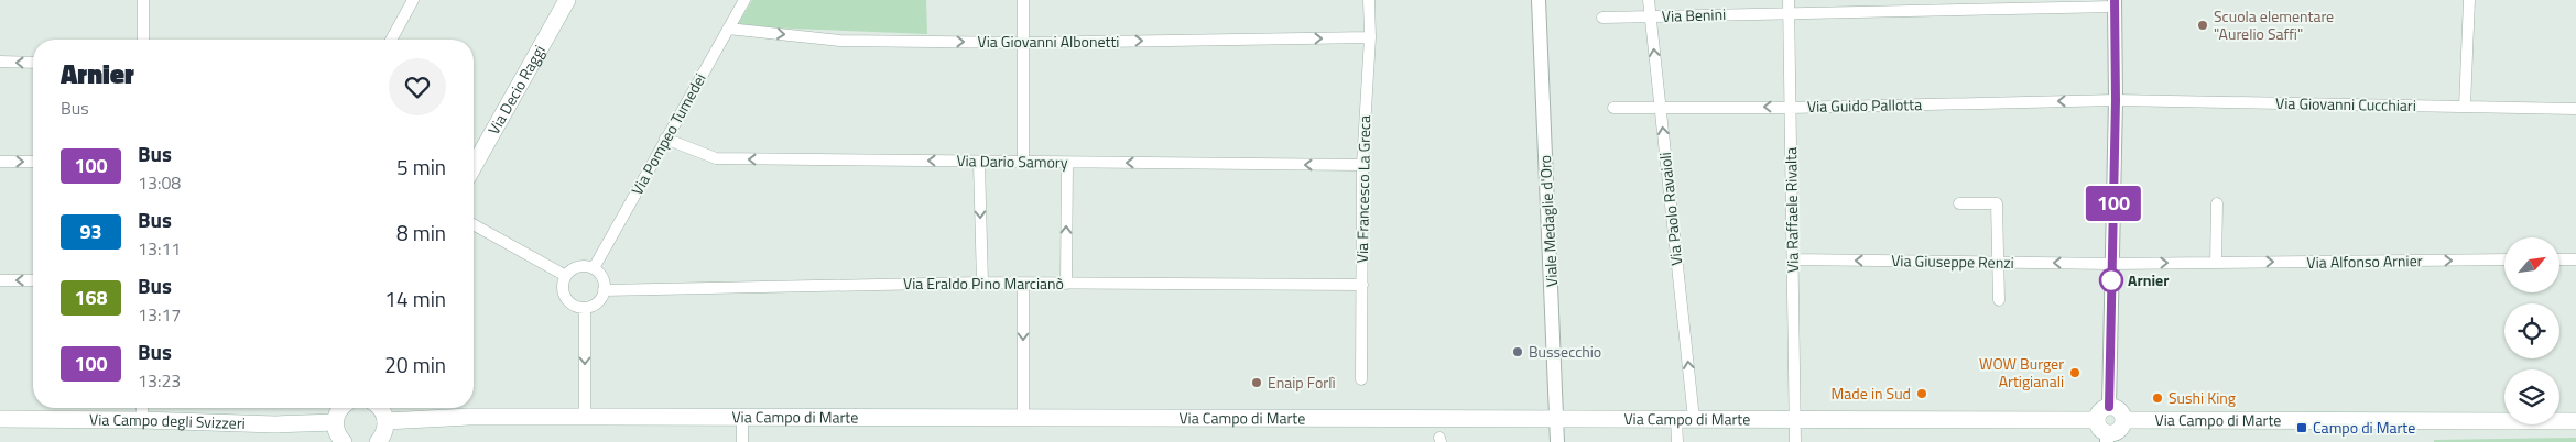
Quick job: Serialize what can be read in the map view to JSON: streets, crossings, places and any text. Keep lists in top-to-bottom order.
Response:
{
  "streets": {
    "main road": ["Via Decio Raggi", "Via Campo di Marte", "Via Campo degli Svizzeri"],
    "street": [
      "Via Benini",
      "Via Giovanni Albonetti",
      "Via Giovanni Cucchiari",
      "Via Guido Pallotta",
      "Via Pompeo Tumedei",
      "Via Dario Samory",
      "Via Francesco La Greca",
      "Via Paolo Ravaioli",
      "Via Raffaele Rivalta",
      "Viale Medaglie d'Oro",
      "Via Giuseppe Renzi",
      "Via Alfonso Arnier",
      "Via Eraldo Pino Marcianò"
    ]
  },
  "crossings": [
    ["Via Benini", "Via Paolo Ravaioli"],
    ["Via Benini", "Via Raffaele Rivalta"],
    ["Via Giovanni Albonetti", "Via Pompeo Tumedei"],
    ["Via Giovanni Albonetti", "Via Francesco La Greca"],
    ["Via Giovanni Cucchiari", "Via Guido Pallotta"],
    ["Via Guido Pallotta", "Via Paolo Ravaioli"],
    ["Via Guido Pallotta", "Via Raffaele Rivalta"],
    ["Via Pompeo Tumedei", "Via Dario Samory"],
    ["Via Pompeo Tumedei", "Via Eraldo Pino Marcianò"],
    ["Via Dario Samory", "Via Francesco La Greca"],
    ["Via Francesco La Greca", "Via Eraldo Pino Marcianò"],
    ["Via Paolo Ravaioli", "Via Campo di Marte"],
    ["Via Raffaele Rivalta", "Via Giuseppe Renzi"],
    ["Via Raffaele Rivalta", "Via Campo di Marte"],
    ["Viale Medaglie d'Oro", "Via Campo di Marte"],
    ["Via Giuseppe Renzi", "Via Alfonso Arnier"]
  ],
  "one_way": [
    "Via Giovanni Albonetti",
    "Via Guido Pallotta",
    "Via Dario Samory",
    "Via Paolo Ravaioli",
    "Via Giuseppe Renzi",
    "Via Alfonso Arnier"
  ],
  "places": {
    "other": [
      "Scuola elementare \"Aurelio Saffi\"",
      "Arnier",
      "Bussecchio",
      "WOW Burger Artigianali",
      "Enaip Forlì",
      "Made in Sud",
      "Sushi King"
    ],
    "transit": ["Campo di Marte"]
  },
  "lines": ["bus line 100"],
  "north": "top right",
  "page": {
    "on_map": "100",
    "heading": ["Arnier", "Bus"],
    "list": [
      {
        "mark": "100",
        "name": "Bus",
        "note": "13:08",
        "value": "5 min"
      },
      {
        "mark": "93",
        "name": "Bus",
        "note": "13:11",
        "value": "8 min"
      },
      {
        "mark": "168",
        "name": "Bus",
        "note": "13:17",
        "value": "14 min"
      },
      {
        "mark": "100",
        "name": "Bus",
        "note": "13:23",
        "value": "20 min"
      }
    ]
  }
}
